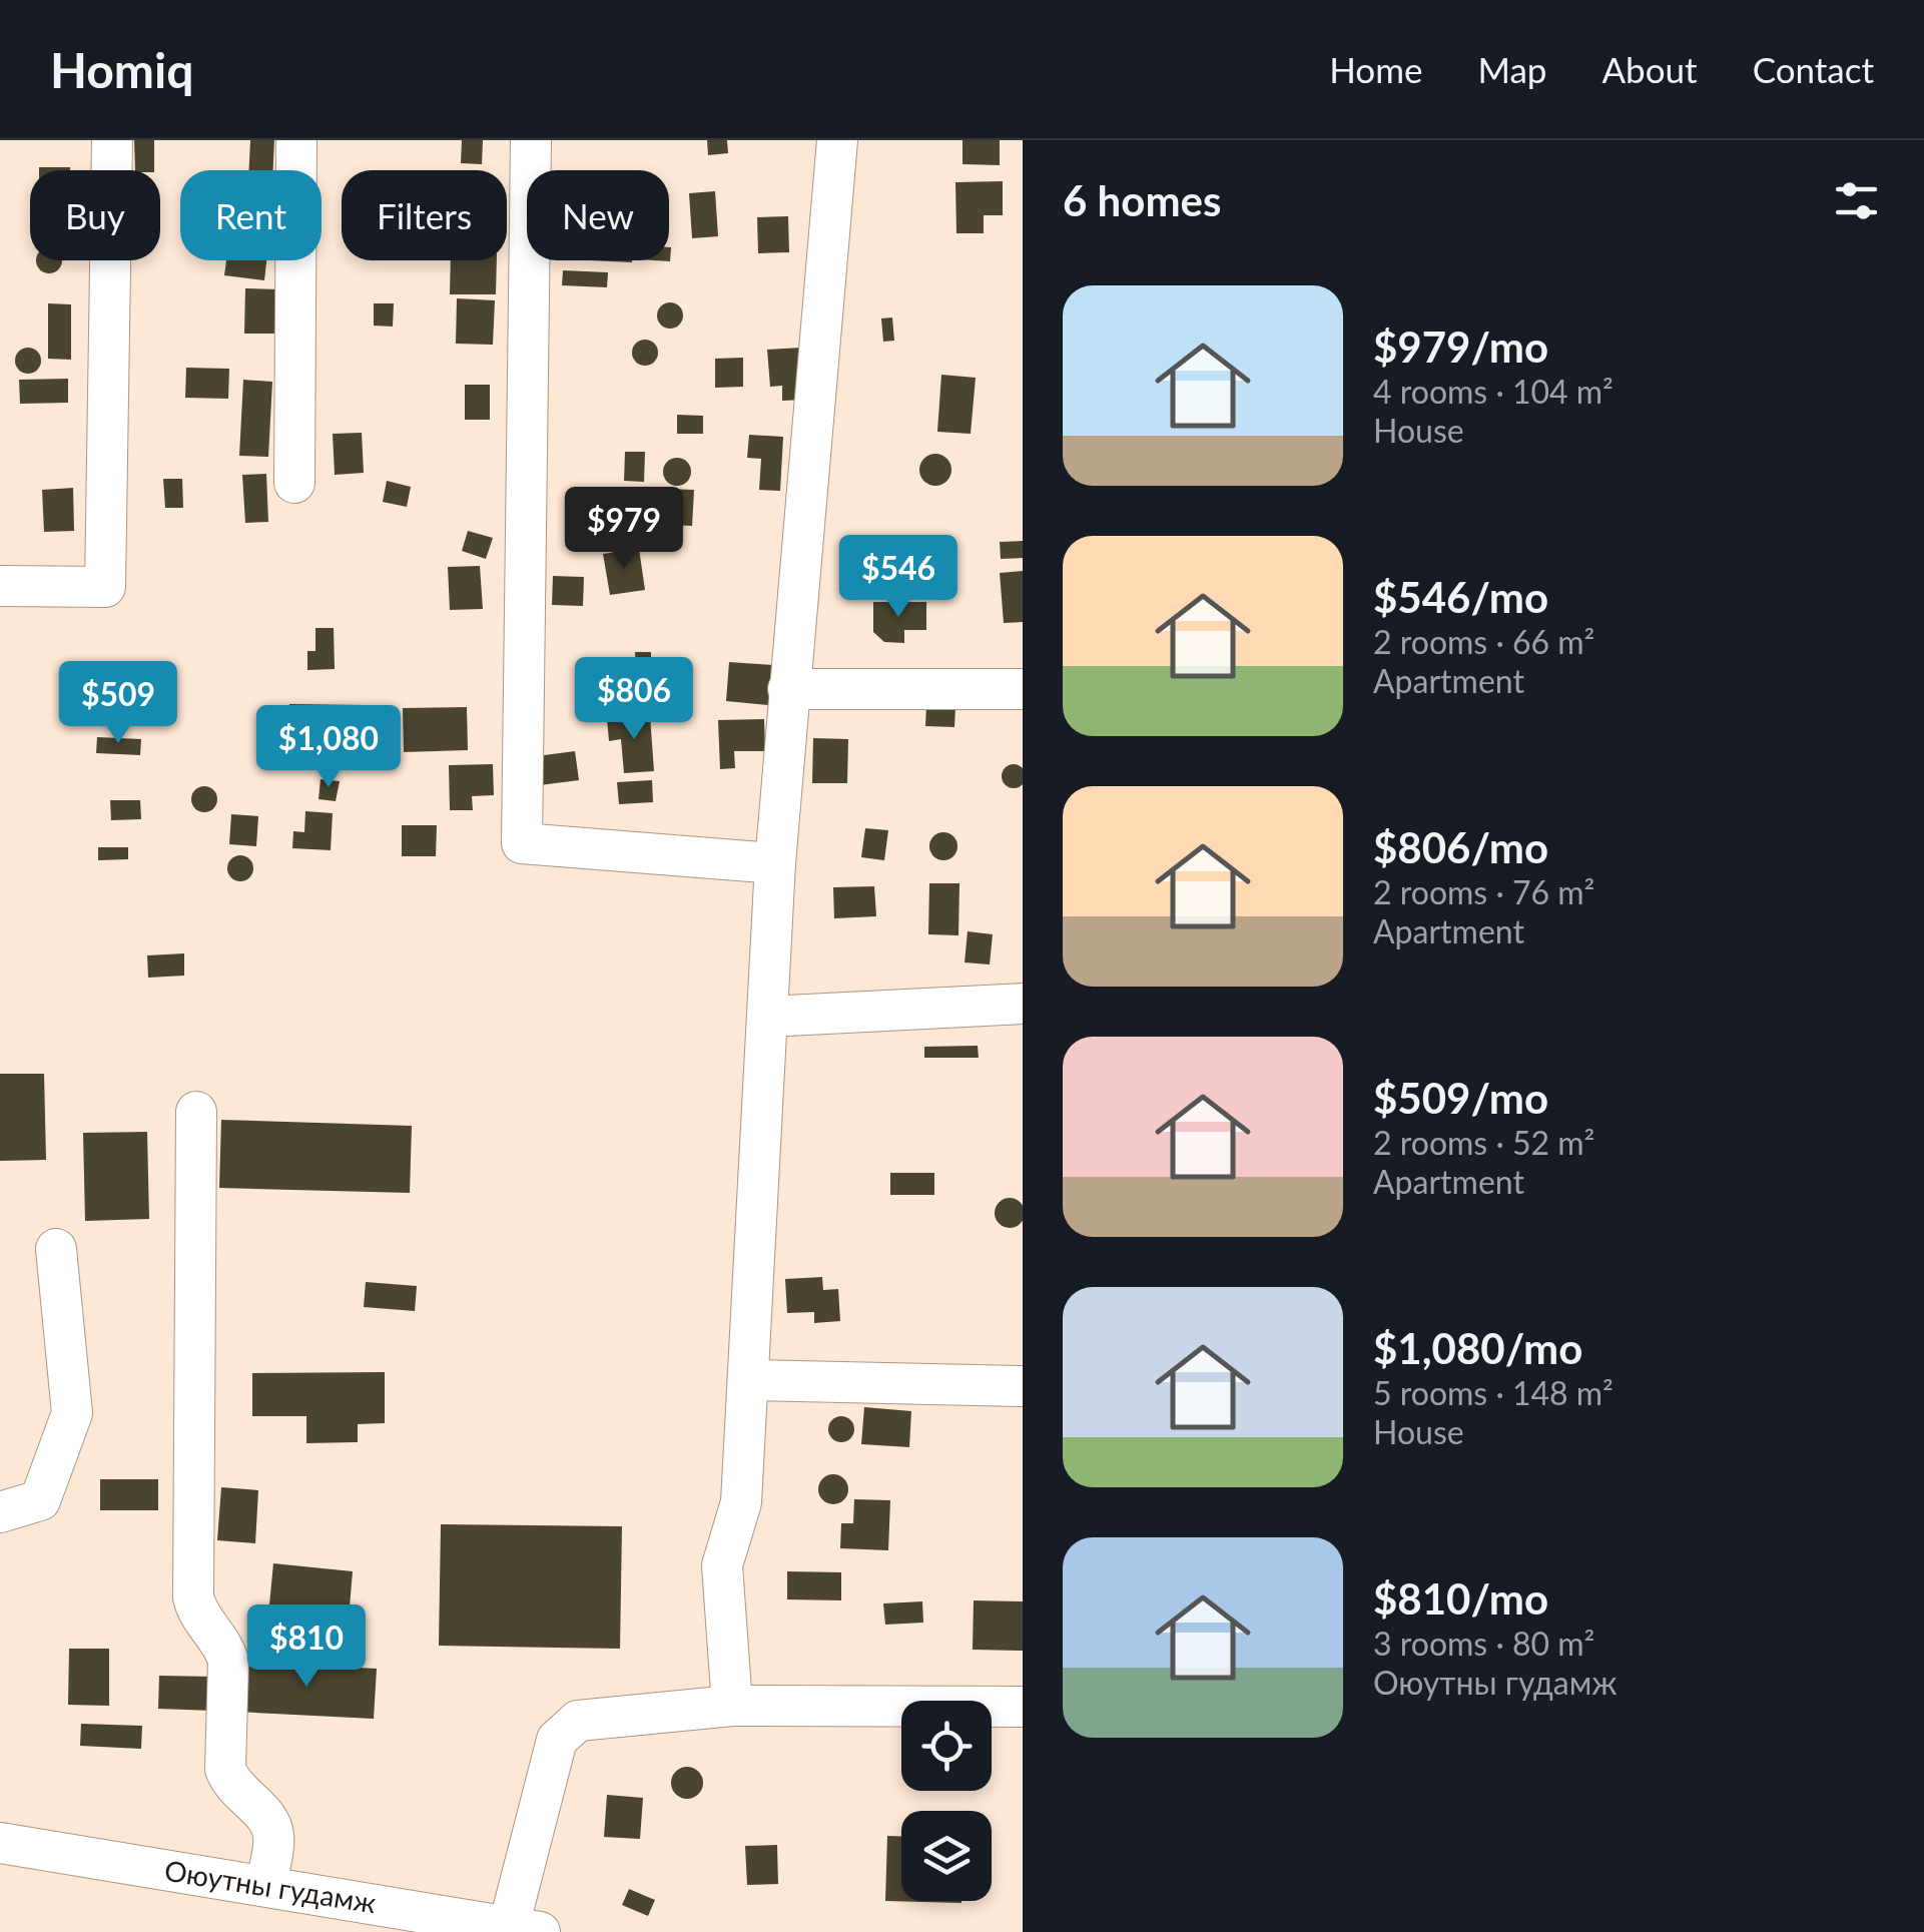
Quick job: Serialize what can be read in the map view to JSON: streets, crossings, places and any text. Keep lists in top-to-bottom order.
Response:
{
  "streets": {
    "street": ["Оюутны гудамж"]
  },
  "page": {
    "header": "Homiq",
    "nav": [
      "Home",
      "Map",
      "About",
      "Contact"
    ],
    "heading": "6 homes",
    "chip": [
      "Buy",
      "Rent",
      "Filters",
      "New"
    ],
    "list": [
      {
        "name": "$979/mo",
        "note": "4 rooms · 104 m² · House"
      },
      {
        "name": "$546/mo",
        "note": "2 rooms · 66 m² · Apartment"
      },
      {
        "name": "$806/mo",
        "note": "2 rooms · 76 m² · Apartment"
      },
      {
        "name": "$509/mo",
        "note": "2 rooms · 52 m² · Apartment"
      },
      {
        "name": "$1,080/mo",
        "note": "5 rooms · 148 m² · House"
      },
      {
        "name": "$810/mo",
        "note": "3 rooms · 80 m² · Оюутны гудамж"
      }
    ],
    "price": [
      "$979",
      "$546",
      "$806",
      "$509",
      "$1,080",
      "$810"
    ]
  }
}
